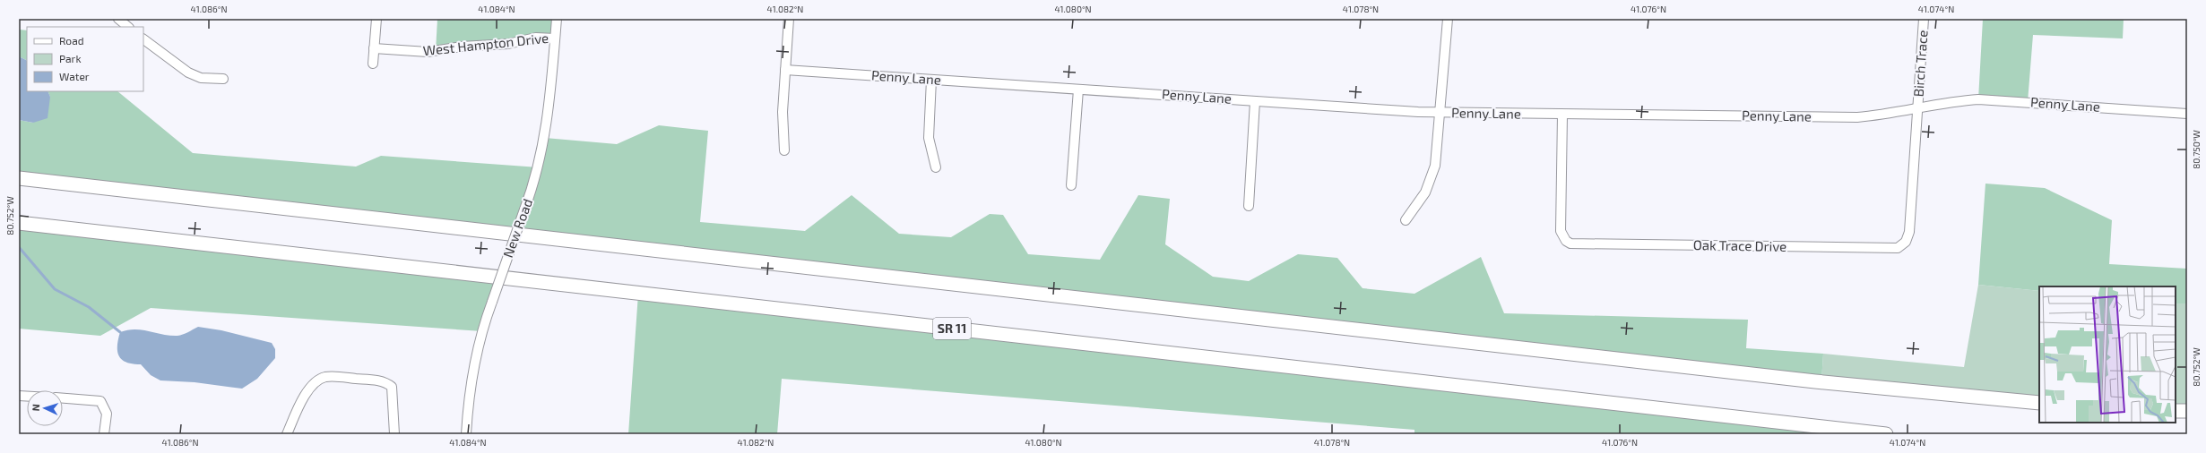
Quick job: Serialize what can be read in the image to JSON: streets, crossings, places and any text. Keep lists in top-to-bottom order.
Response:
{
  "streets": {
    "highway": ["SR 11"],
    "street": [
      "West Hampton Drive",
      "Birch Trace",
      "Penny Lane",
      "New Road",
      "Oak Trace Drive"
    ]
  },
  "crossings": [
    ["West Hampton Drive", "New Road"],
    ["Birch Trace", "Penny Lane"],
    ["Birch Trace", "Oak Trace Drive"],
    ["Penny Lane", "Oak Trace Drive"]
  ],
  "legend": ["Road", "Park", "Water"],
  "north": "left",
  "coordinates": [
    "41.086°N",
    "41.084°N",
    "41.082°N",
    "41.080°N",
    "41.078°N",
    "41.076°N",
    "41.074°N",
    "80.750°W",
    "80.752°W"
  ]
}
